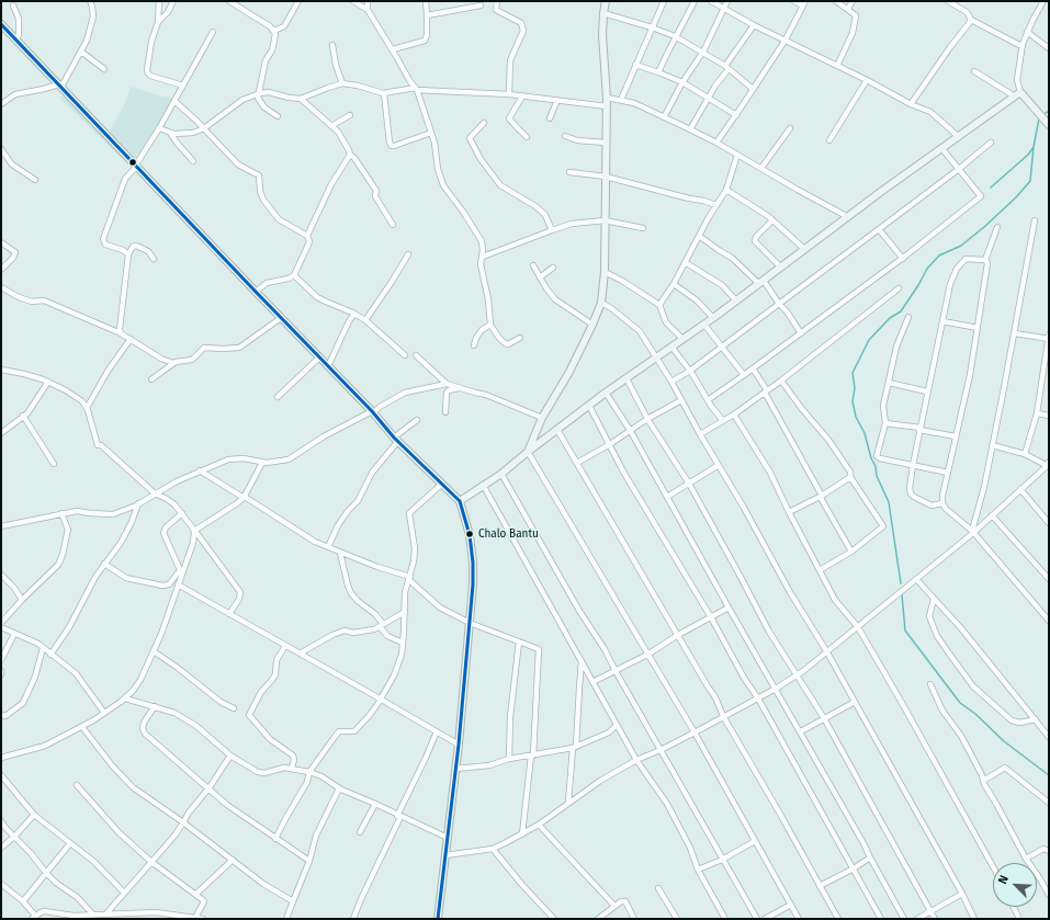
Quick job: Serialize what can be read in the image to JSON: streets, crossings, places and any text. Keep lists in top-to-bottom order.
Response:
{
  "places": ["Chalo Bantu"],
  "north": "top left"
}
